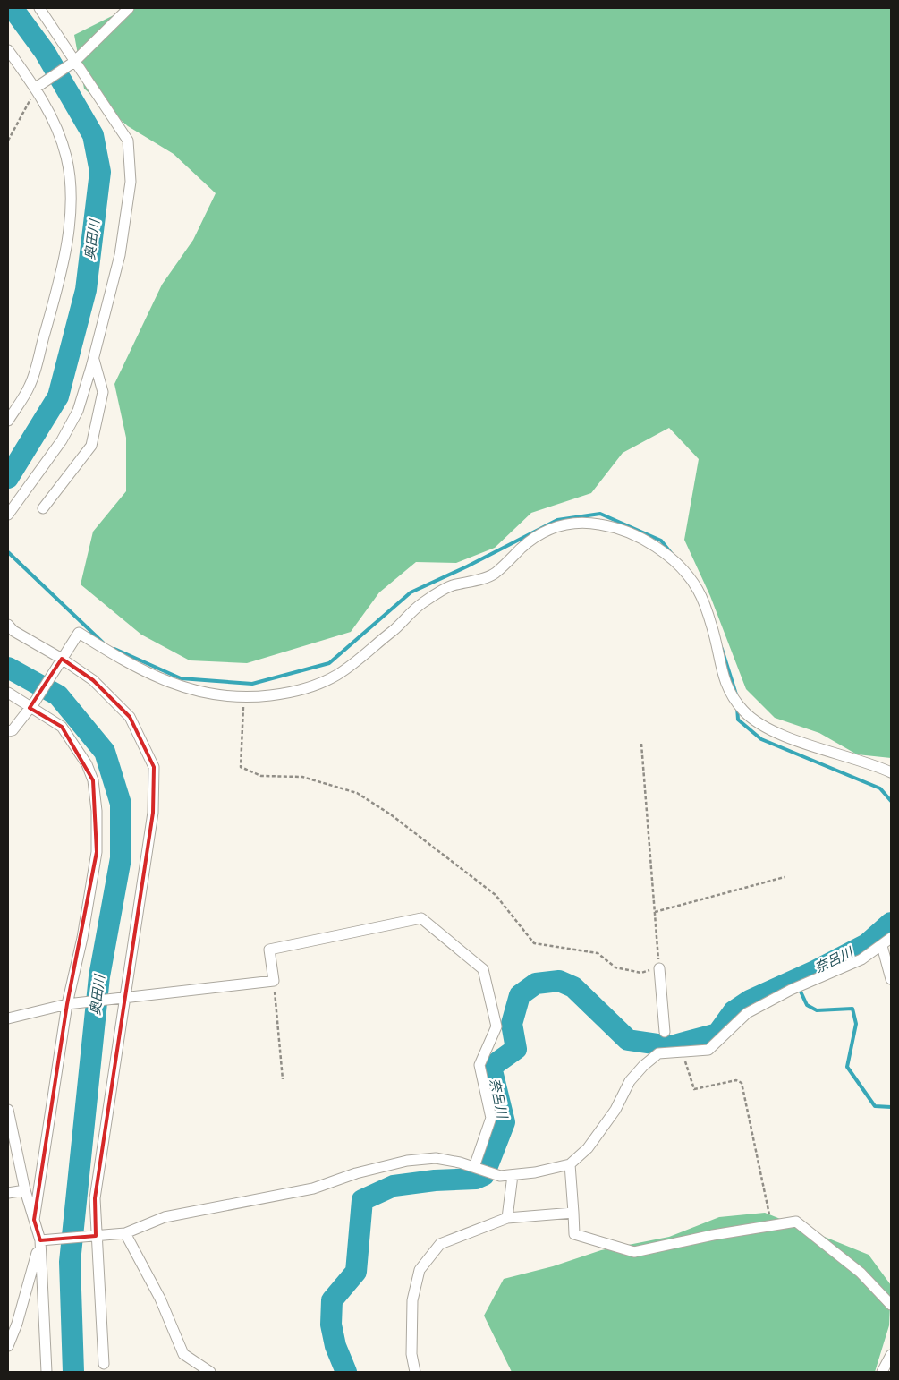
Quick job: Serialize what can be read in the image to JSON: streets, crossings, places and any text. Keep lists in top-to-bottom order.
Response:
{
  "water": ["奥田川", "奈呂川"]
}
